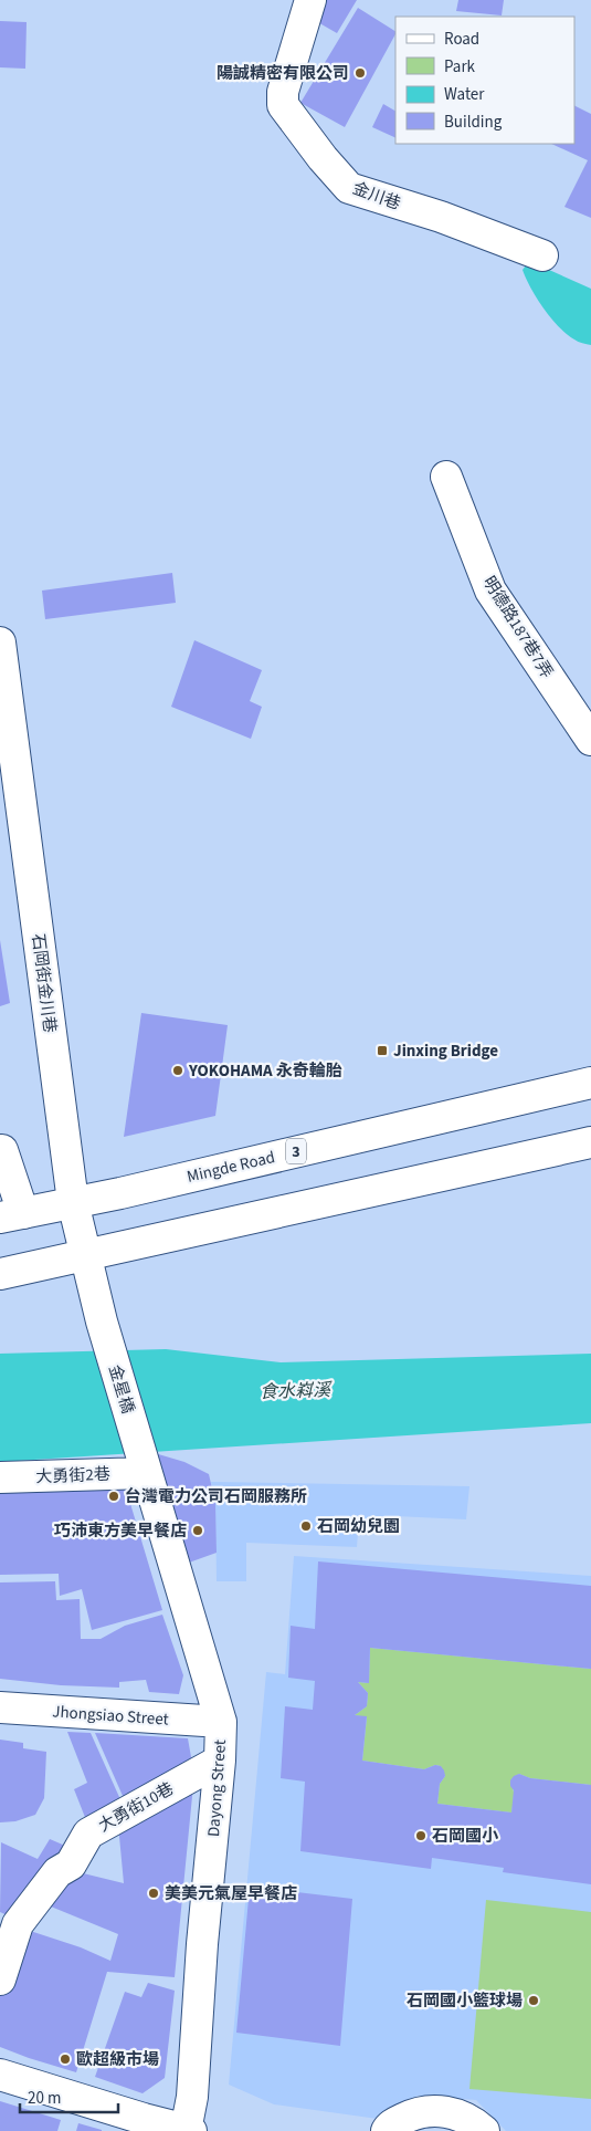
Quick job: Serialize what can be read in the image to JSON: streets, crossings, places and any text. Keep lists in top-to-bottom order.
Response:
{
  "streets": {
    "street": [
      "金川巷",
      "明德路187巷7弄",
      "石岡街金川巷",
      "3",
      "Mingde Road",
      "金星橋",
      "大勇街2巷",
      "Jhongsiao Street",
      "Dayong Street",
      "大勇街10巷"
    ]
  },
  "crossings": [
    ["石岡街金川巷", "Mingde Road"],
    ["石岡街金川巷", "金星橋"],
    ["金星橋", "大勇街2巷"],
    ["金星橋", "Dayong Street"],
    ["大勇街2巷", "Dayong Street"],
    ["Jhongsiao Street", "Dayong Street"],
    ["Dayong Street", "大勇街10巷"]
  ],
  "water": ["食水嵙溪"],
  "places": {
    "other": [
      "陽誠精密有限公司",
      "YOKOHAMA 永奇輪胎",
      "台灣電力公司石岡服務所",
      "石岡幼兒園",
      "巧沛東方美早餐店",
      "石岡國小",
      "美美元氣屋早餐店",
      "石岡國小籃球場",
      "歐超級市場"
    ],
    "transit": ["Jinxing Bridge"]
  },
  "legend": [
    "Road",
    "Park",
    "Water",
    "Building"
  ],
  "scale_bar": "20 m"
}
